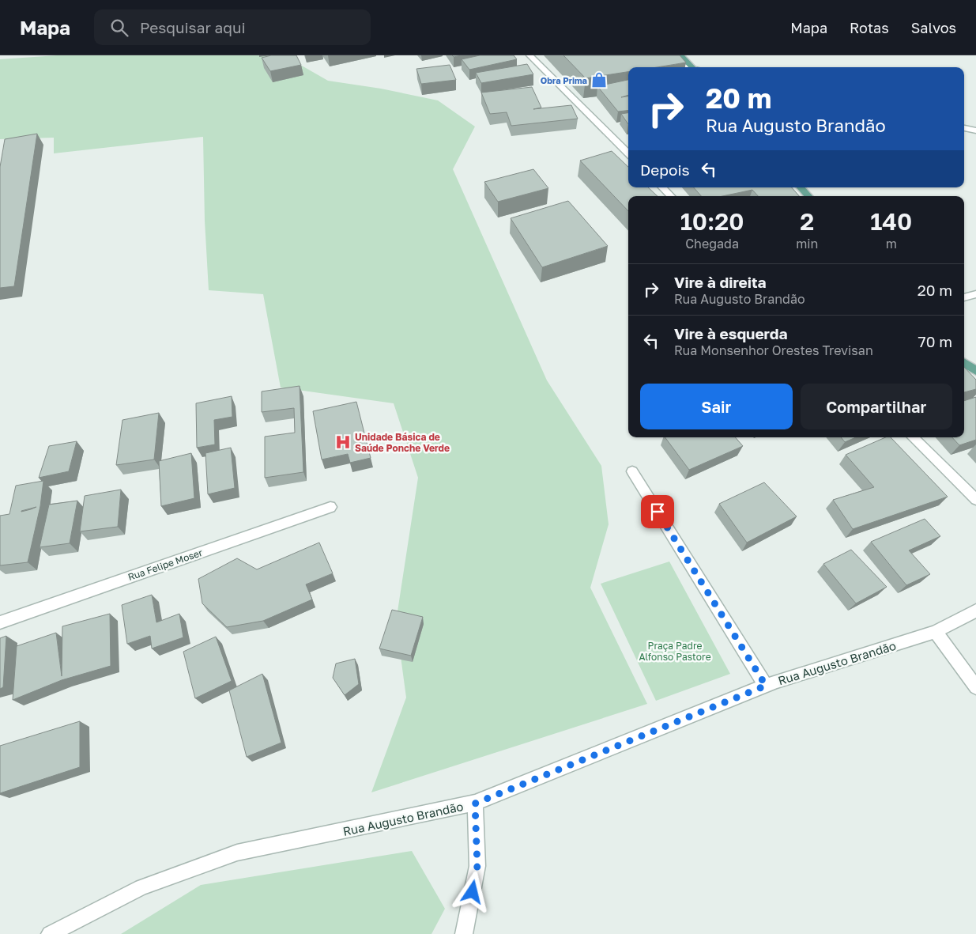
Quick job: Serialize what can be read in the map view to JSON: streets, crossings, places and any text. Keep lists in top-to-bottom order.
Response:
{
  "streets": {
    "street": ["Rua Felipe Moser", "Rua Augusto Brandão"]
  },
  "parks": ["Praça Padre Alfonso Pastore"],
  "places": {
    "shop": ["Obra Prima"],
    "hospital": ["Unidade Básica de Saúde Ponche Verde"]
  },
  "page": {
    "header": "Mapa",
    "search": "Pesquisar aqui",
    "nav": ["Mapa", "Rotas", "Salvos"],
    "turn": ["20 m", "Rua Augusto Brandão"],
    "then": "Depois",
    "eta": [
      "10:20",
      "Chegada",
      "2",
      "min",
      "140",
      "m"
    ],
    "list": [
      {
        "name": "Vire à direita",
        "note": "Rua Augusto Brandão",
        "value": "20 m"
      },
      {
        "name": "Vire à esquerda",
        "note": "Rua Monsenhor Orestes Trevisan",
        "value": "70 m"
      }
    ],
    "buttons": ["Sair", "Compartilhar"]
  }
}
